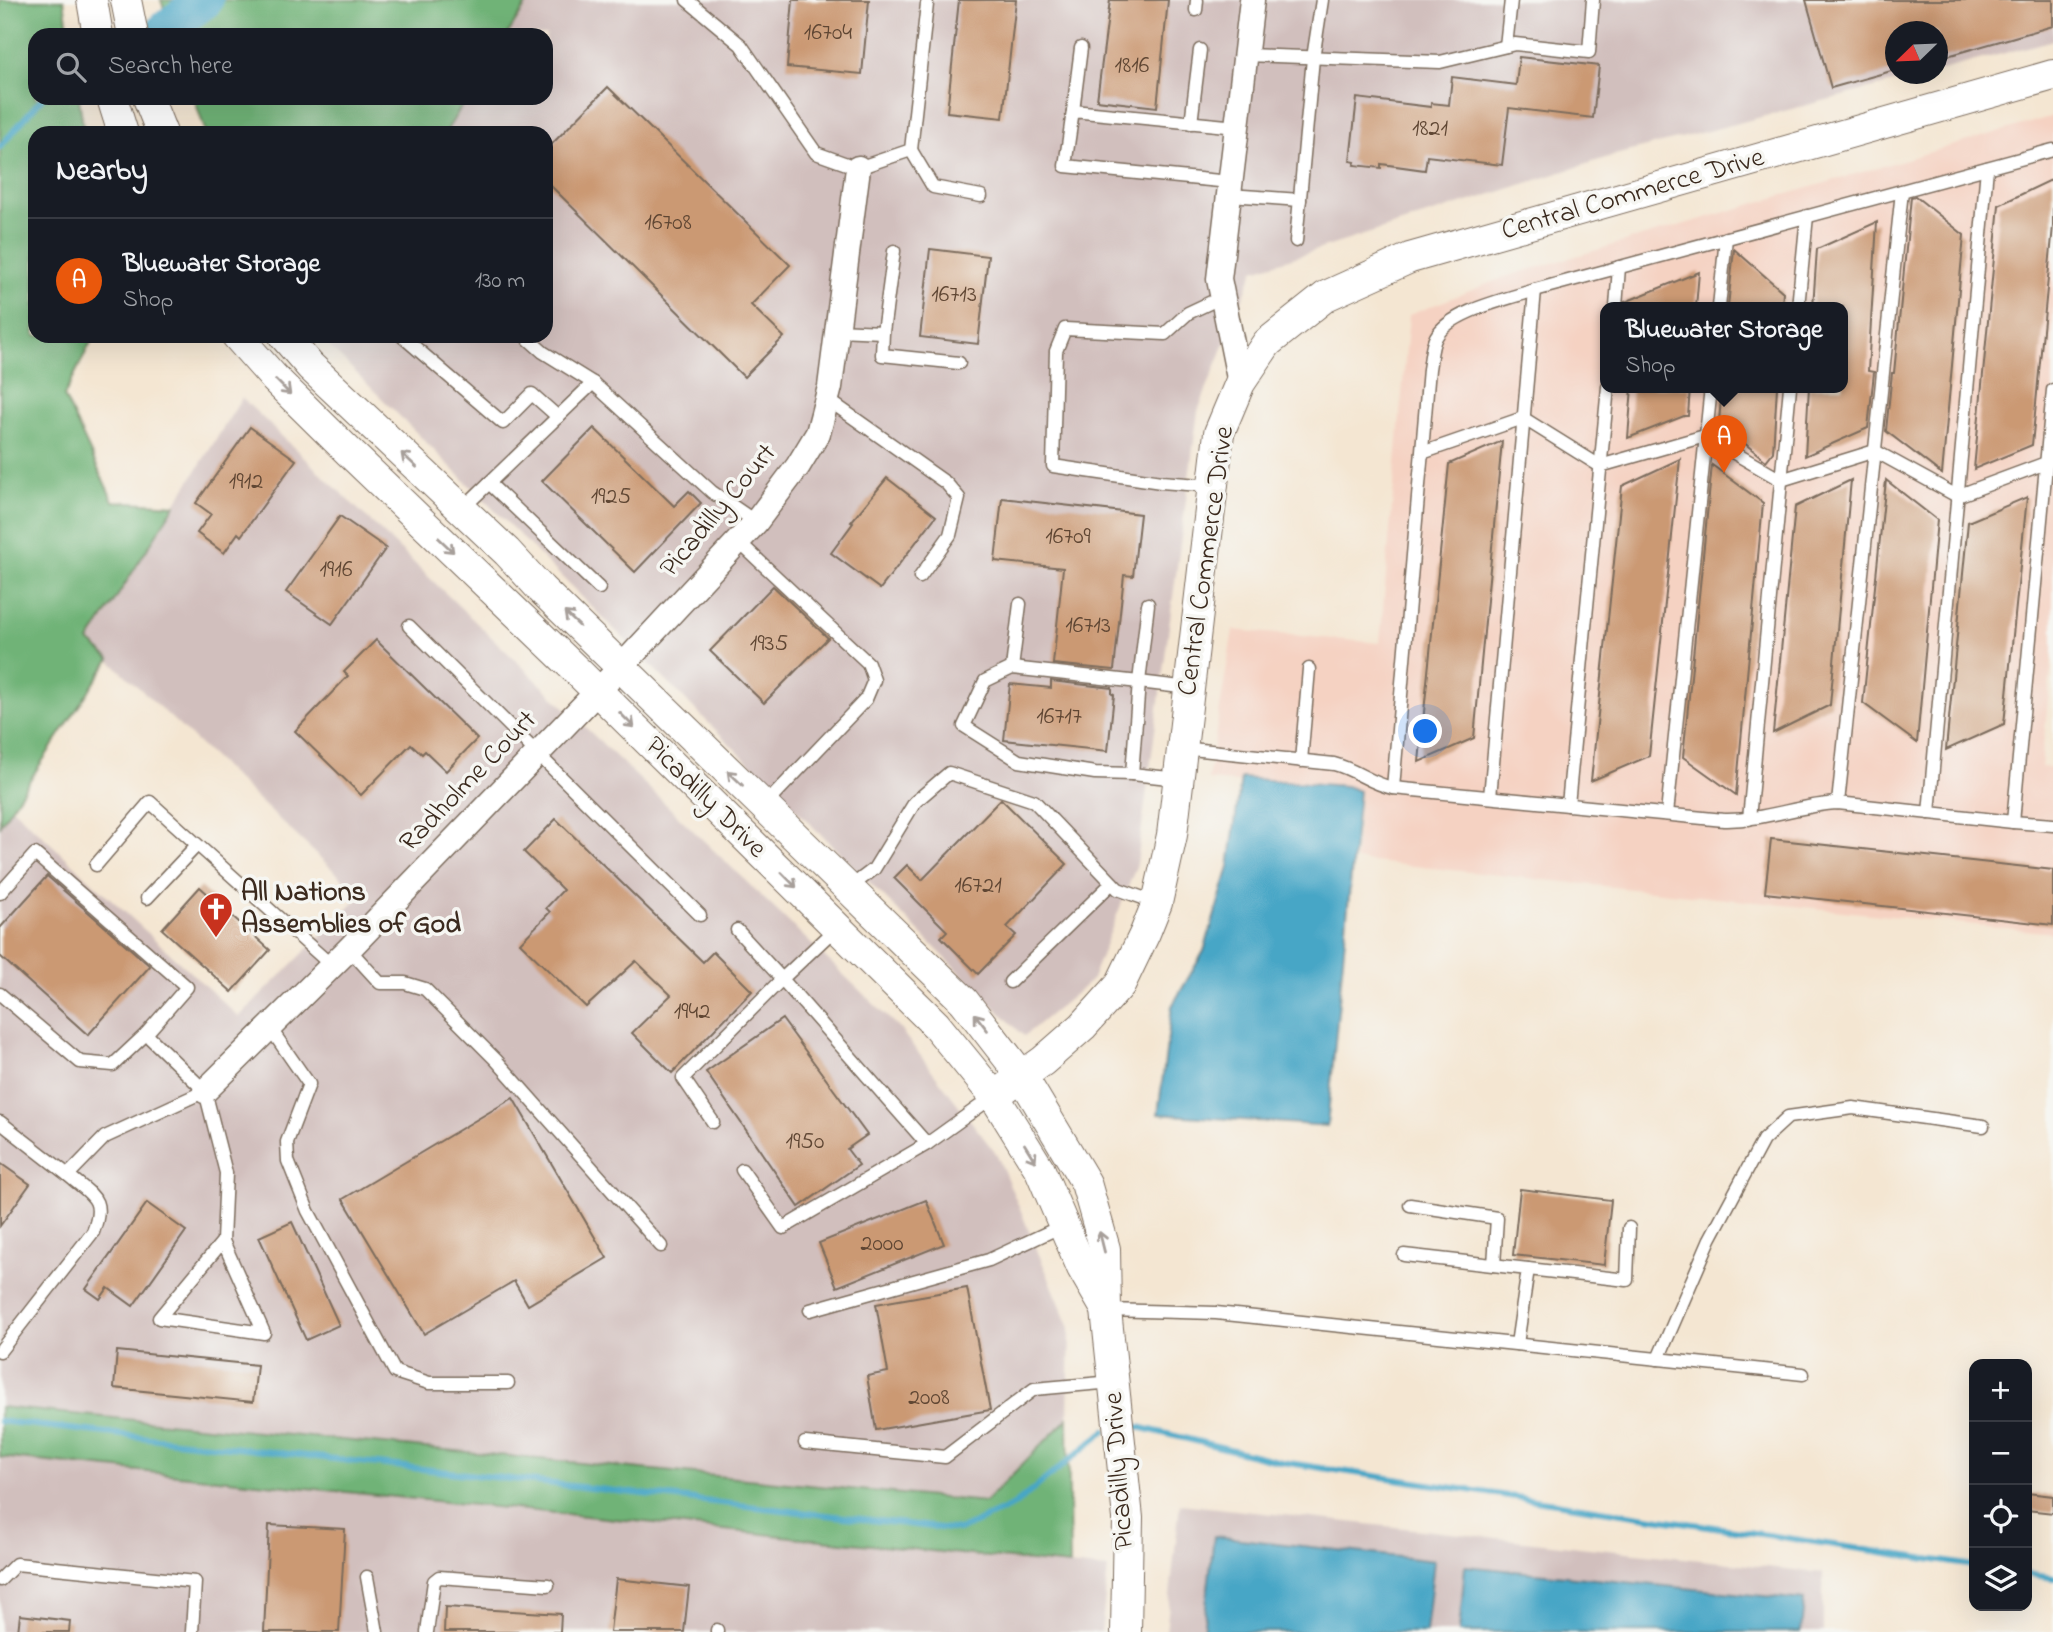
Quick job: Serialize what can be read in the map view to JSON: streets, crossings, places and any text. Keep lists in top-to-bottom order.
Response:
{
  "streets": {
    "street": [
      "Central Commerce Drive",
      "Picadilly Court",
      "Radholme Court",
      "Picadilly Drive"
    ]
  },
  "crossings": [
    ["Central Commerce Drive", "Picadilly Drive"],
    ["Picadilly Court", "Radholme Court"],
    ["Picadilly Court", "Picadilly Drive"],
    ["Radholme Court", "Picadilly Drive"]
  ],
  "places": {
    "church": ["All Nations Assemblies of God"]
  },
  "house_numbers": [
    "16704",
    "1816",
    "1821",
    "16708",
    "16713",
    "1912",
    "1925",
    "16709",
    "1916",
    "16713",
    "1935",
    "16717",
    "16721",
    "1942",
    "1950",
    "2000",
    "2008"
  ],
  "north": "bottom left",
  "page": {
    "search": "Search here",
    "heading": "Nearby",
    "list": [
      {
        "mark": "A",
        "name": "Bluewater Storage",
        "note": "Shop",
        "value": "130 m"
      }
    ],
    "popup": ["Bluewater Storage", "Shop"],
    "pins": "A",
    "map_buttons": ["+", "−"]
  }
}
